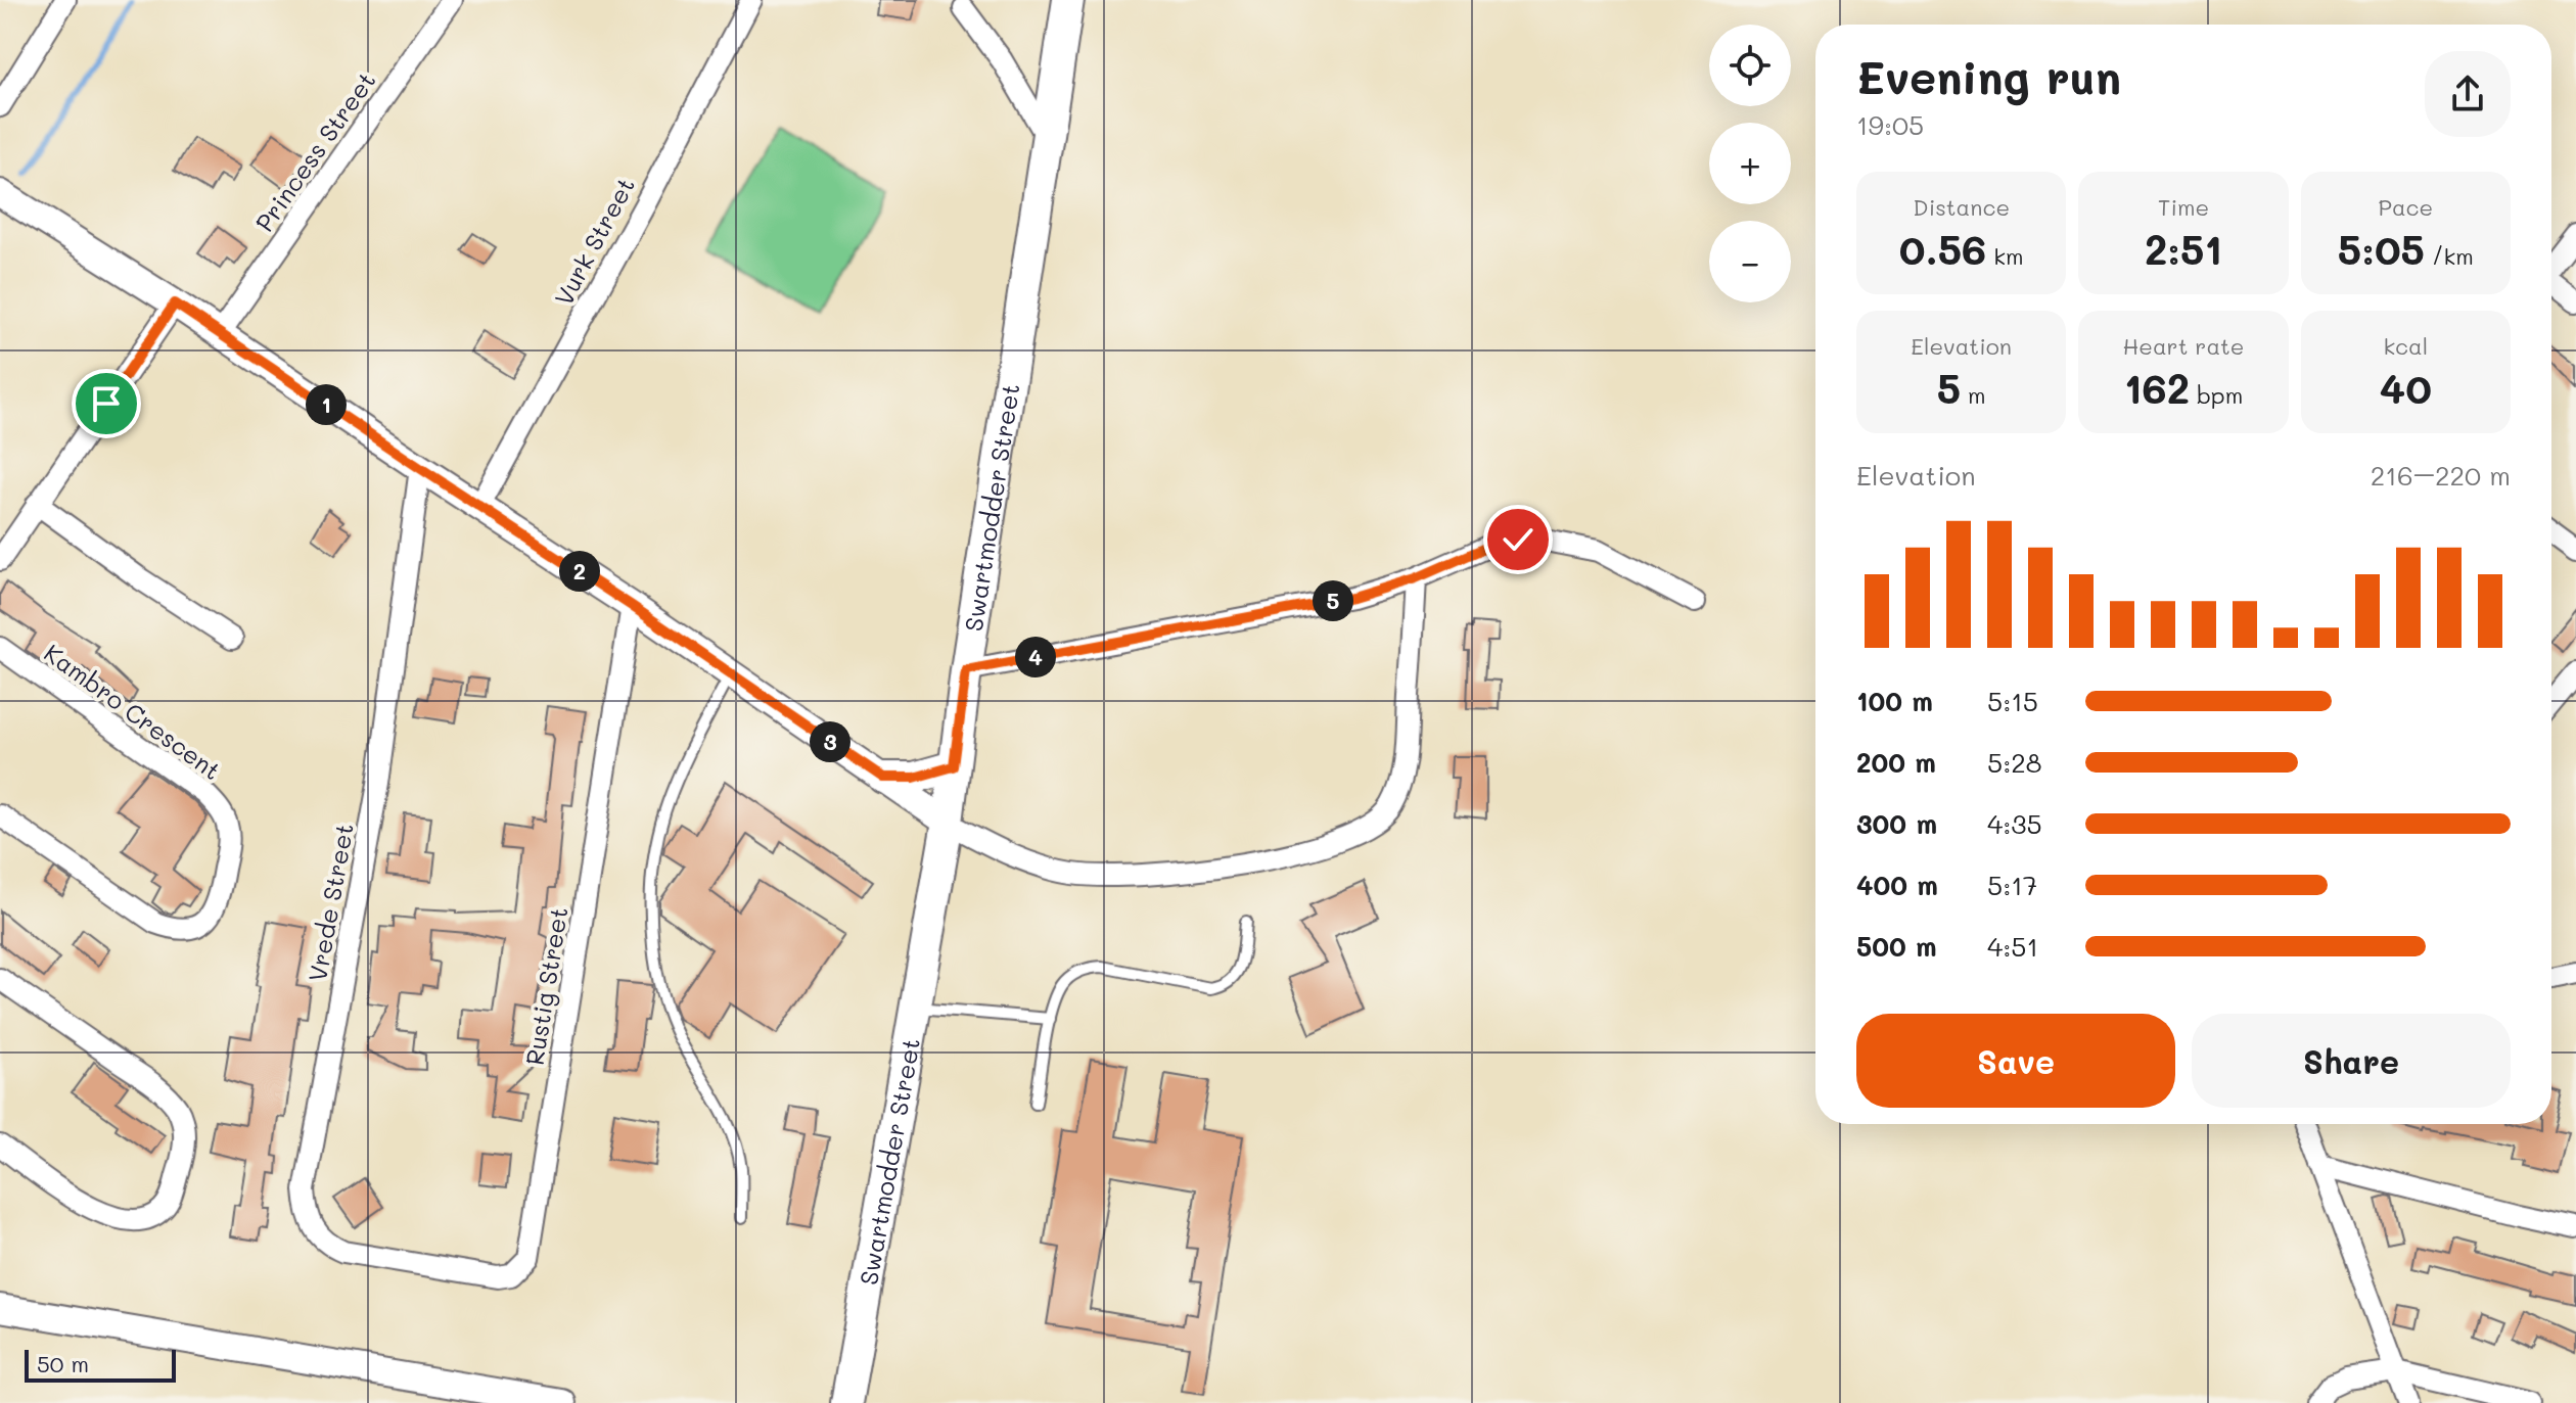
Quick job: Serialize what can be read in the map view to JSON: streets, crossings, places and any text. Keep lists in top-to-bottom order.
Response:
{
  "streets": {
    "main road": ["Swartmodder Street"],
    "street": [
      "Princess Street",
      "Vurk Street",
      "Kambro Crescent",
      "Vrede Street",
      "Rustig Street"
    ]
  },
  "crossings": [
    ["Vrede Street", "Rustig Street"]
  ],
  "scale_bar": "50 m",
  "page": {
    "map_buttons": ["+", "−"],
    "heading": ["Evening run", "19:05"],
    "stats": [
      ["Distance", "0.56 km"],
      ["Time", "2:51"],
      ["Pace", "5:05 /km"],
      ["Elevation", "5 m"],
      ["Heart rate", "162 bpm"],
      ["kcal", "40"]
    ],
    "pins": [
      "1",
      "2",
      "5",
      "4",
      "3"
    ],
    "chart": ["Elevation", "216–220 m"],
    "list": [
      {
        "name": "100 m",
        "note": "5:15"
      },
      {
        "name": "200 m",
        "note": "5:28"
      },
      {
        "name": "300 m",
        "note": "4:35"
      },
      {
        "name": "400 m",
        "note": "5:17"
      },
      {
        "name": "500 m",
        "note": "4:51"
      }
    ],
    "buttons": ["Save", "Share"],
    "scale": "50 m"
  }
}
